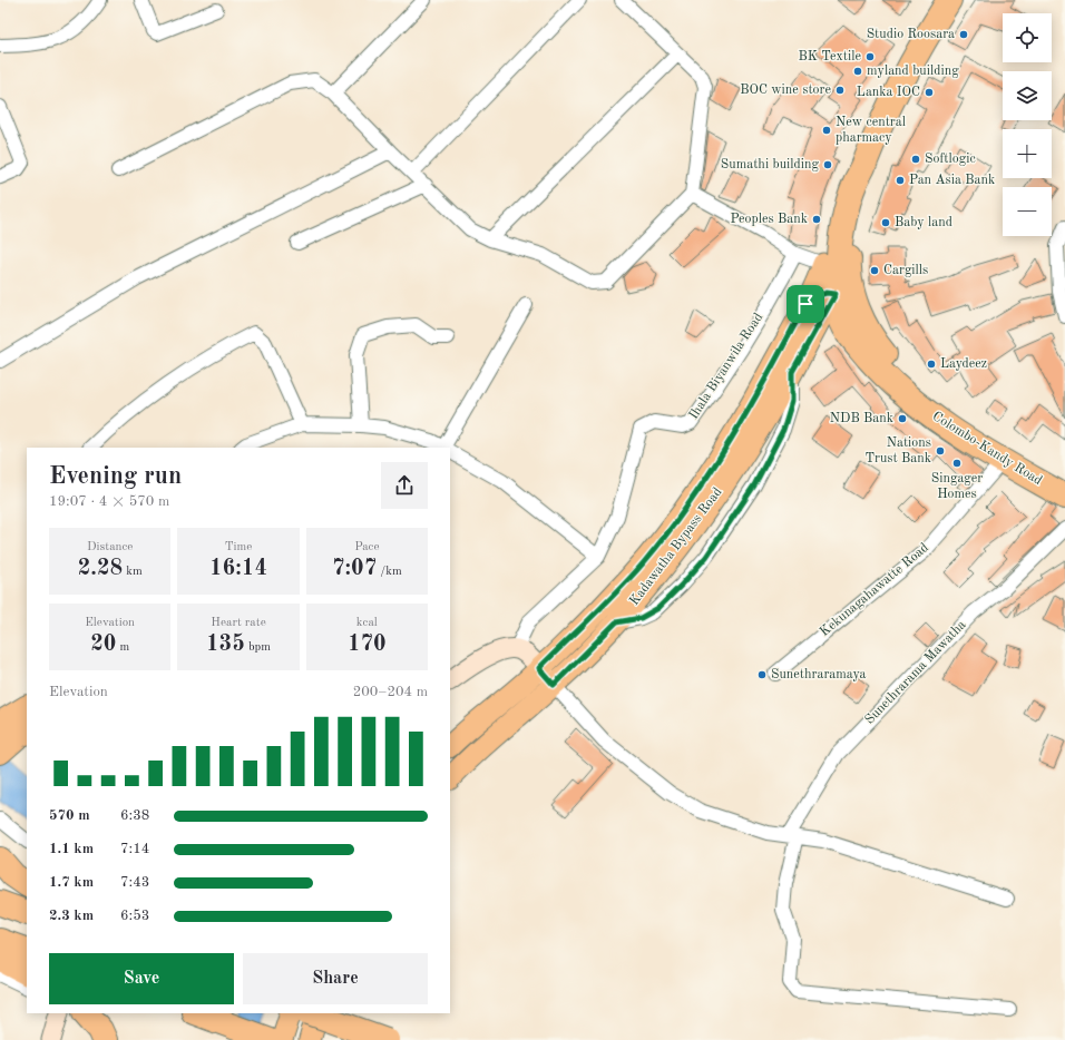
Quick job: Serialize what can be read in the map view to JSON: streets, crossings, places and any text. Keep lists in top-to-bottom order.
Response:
{
  "streets": {
    "highway": ["Colombo-Kandy Road"],
    "main road": ["Kadawatha Bypass Road"],
    "street": ["Ihala Biyanwila Road", "Kekunagahawatte Road", "Sunethrarama Mawatha"]
  },
  "crossings": [
    ["Colombo-Kandy Road", "Kadawatha Bypass Road"],
    ["Colombo-Kandy Road", "Kekunagahawatte Road"]
  ],
  "places": [
    "Studio Roosara",
    "BK Textile",
    "myland building",
    "BOC wine store",
    "Lanka IOC",
    "New central pharmacy",
    "Softlogic",
    "Sumathi building",
    "Pan Asia Bank",
    "Peoples Bank",
    "Baby land",
    "Cargills",
    "Laydeez",
    "NDB Bank",
    "Nations Trust Bank",
    "Singager Homes",
    "Sunethraramaya"
  ],
  "page": {
    "map_buttons": ["+", "−"],
    "heading": ["Evening run", "19:07 · 4 × 570 m"],
    "stats": [
      ["Distance", "2.28 km"],
      ["Time", "16:14"],
      ["Pace", "7:07 /km"],
      ["Elevation", "20 m"],
      ["Heart rate", "135 bpm"],
      ["kcal", "170"]
    ],
    "chart": ["Elevation", "200–204 m"],
    "list": [
      {
        "name": "570 m",
        "note": "6:38"
      },
      {
        "name": "1.1 km",
        "note": "7:14"
      },
      {
        "name": "1.7 km",
        "note": "7:43"
      },
      {
        "name": "2.3 km",
        "note": "6:53"
      }
    ],
    "buttons": ["Save", "Share"]
  }
}
